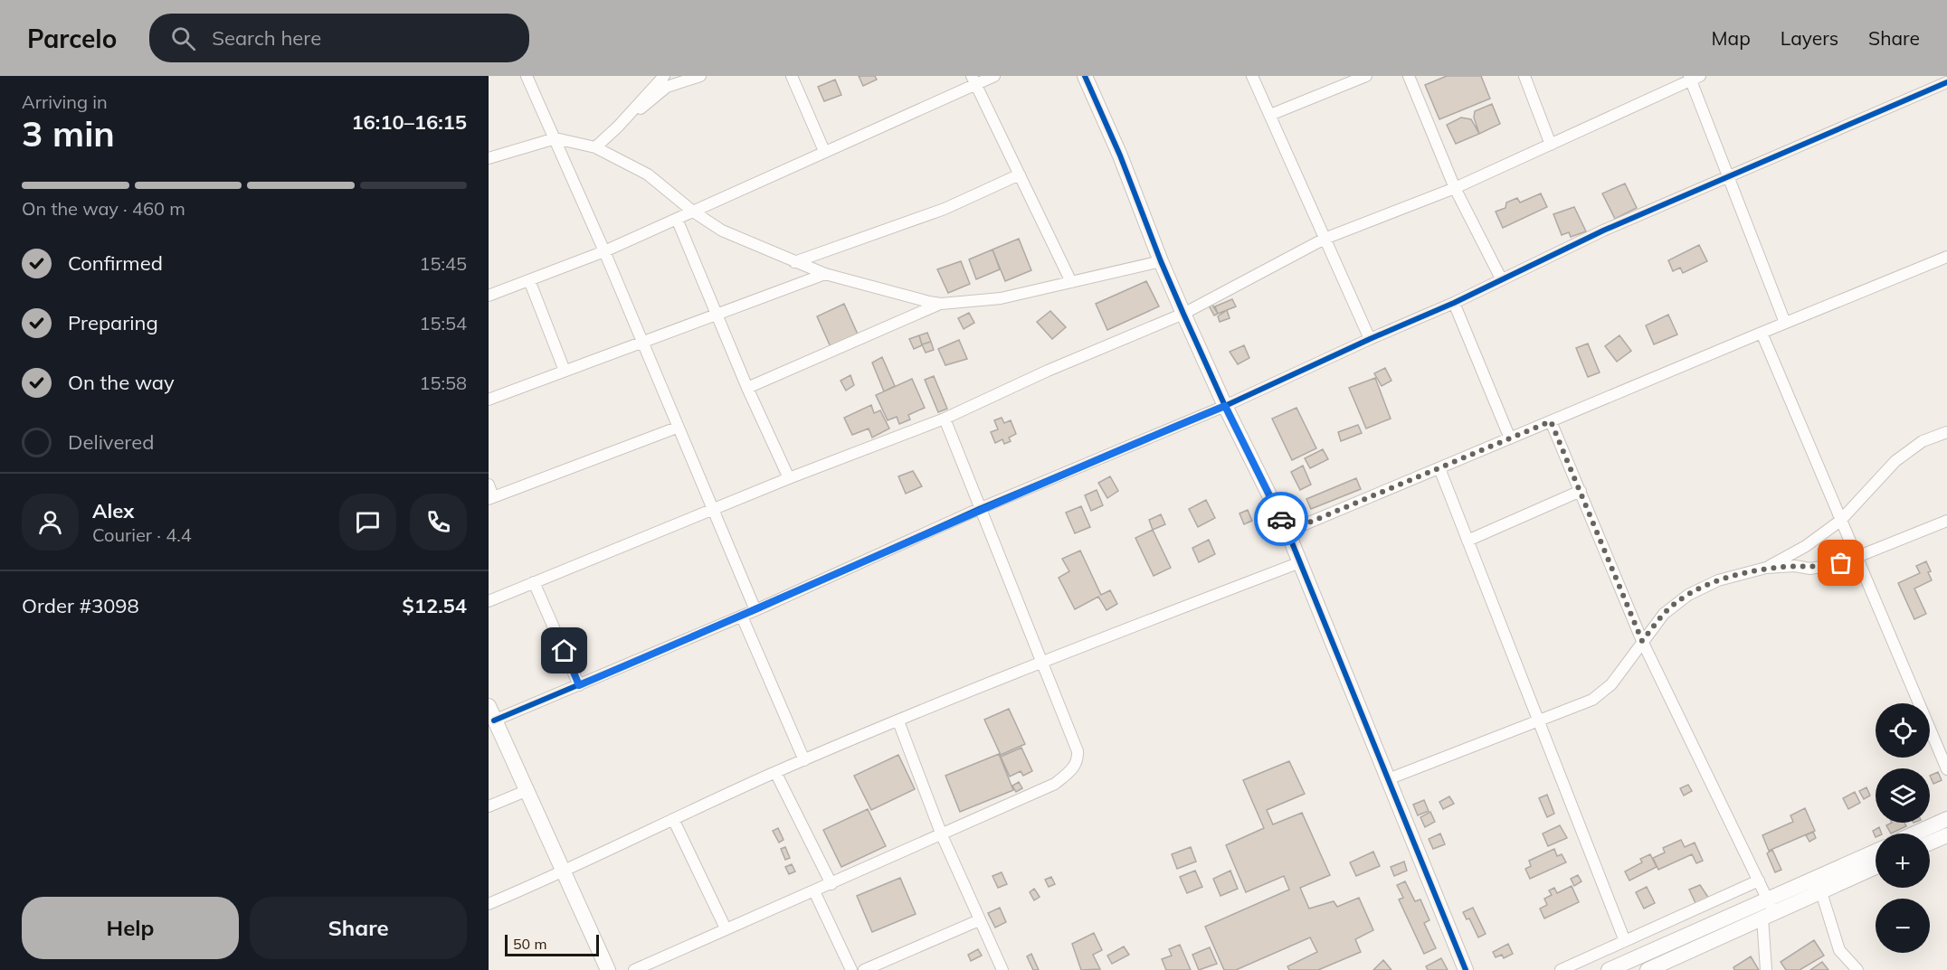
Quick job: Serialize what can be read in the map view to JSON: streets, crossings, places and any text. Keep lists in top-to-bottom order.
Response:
{
  "scale_bar": "50 m",
  "page": {
    "header": "Parcelo",
    "search": "Search here",
    "nav": ["Map", "Layers", "Share"],
    "heading": ["3 min", "Arriving in", "16:10–16:15"],
    "panel": [
      "Alex",
      "Courier · 4.4",
      "Order #3098",
      "$12.54"
    ],
    "bar": "On the way · 460 m",
    "list": [
      ["Confirmed", "15:45"],
      ["Preparing", "15:54"],
      ["On the way", "15:58"],
      "Delivered"
    ],
    "map_buttons": ["+", "−"],
    "buttons": ["Help", "Share"],
    "scale": "50 m"
  }
}
